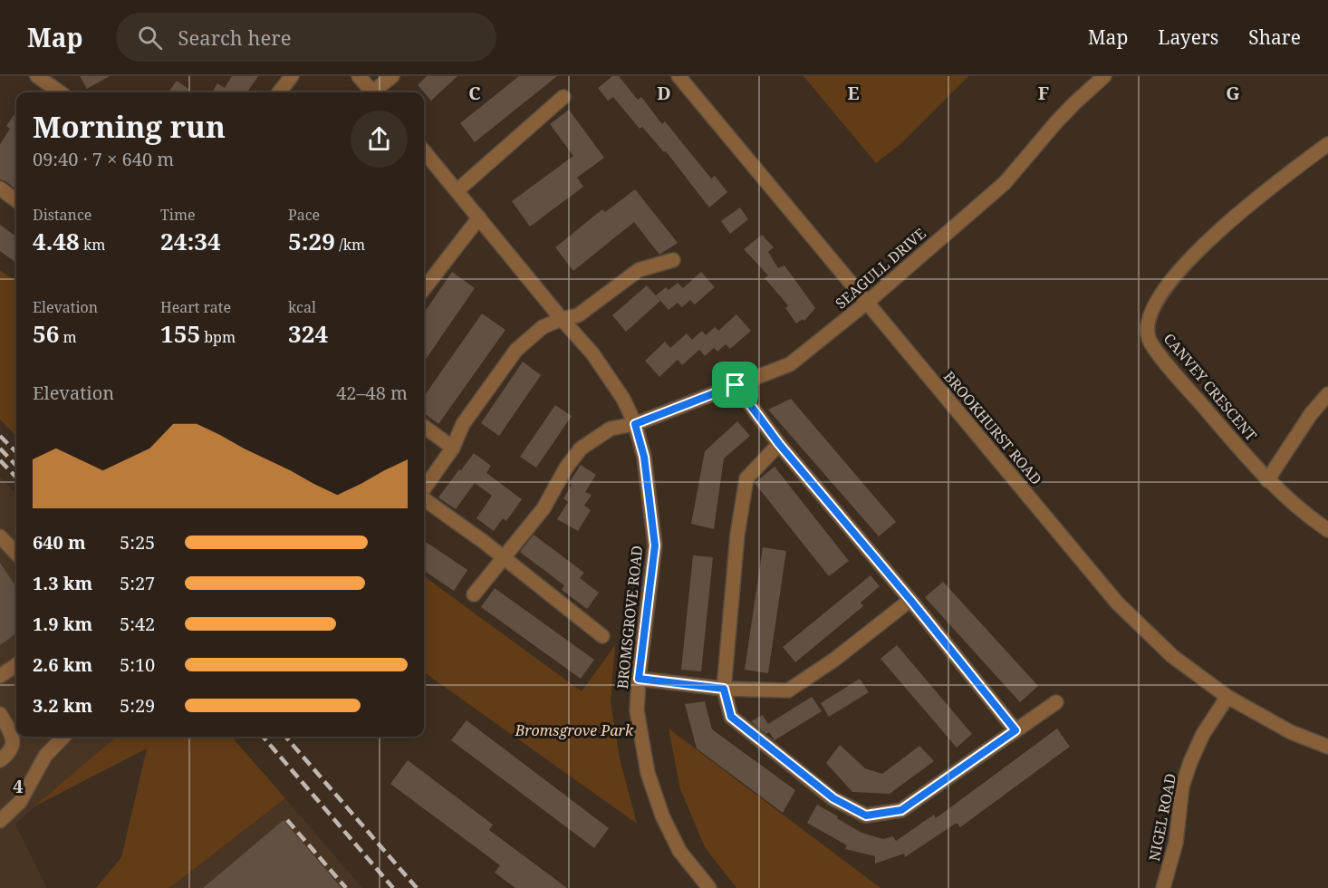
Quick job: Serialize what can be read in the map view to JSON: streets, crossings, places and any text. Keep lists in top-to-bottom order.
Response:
{
  "streets": {
    "street": [
      "SEAGULL DRIVE",
      "CANVEY CRESCENT",
      "BROOKHURST ROAD",
      "BROMSGROVE ROAD",
      "NIGEL ROAD"
    ]
  },
  "crossings": [
    ["SEAGULL DRIVE", "BROOKHURST ROAD"],
    ["SEAGULL DRIVE", "BROMSGROVE ROAD"],
    ["BROOKHURST ROAD", "NIGEL ROAD"]
  ],
  "parks": ["Bromsgrove Park"],
  "page": {
    "header": "Map",
    "search": "Search here",
    "nav": ["Map", "Layers", "Share"],
    "heading": ["Morning run", "09:40 · 7 × 640 m"],
    "stats": [
      ["Distance", "4.48 km"],
      ["Time", "24:34"],
      ["Pace", "5:29 /km"],
      ["Elevation", "56 m"],
      ["Heart rate", "155 bpm"],
      ["kcal", "324"]
    ],
    "chart": ["Elevation", "42–48 m"],
    "list": [
      {
        "name": "640 m",
        "note": "5:25"
      },
      {
        "name": "1.3 km",
        "note": "5:27"
      },
      {
        "name": "1.9 km",
        "note": "5:42"
      },
      {
        "name": "2.6 km",
        "note": "5:10"
      },
      {
        "name": "3.2 km",
        "note": "5:29"
      }
    ]
  },
  "grid": {
    "columns": [
      "C",
      "D",
      "E",
      "F",
      "G"
    ],
    "rows": ["4"]
  }
}
